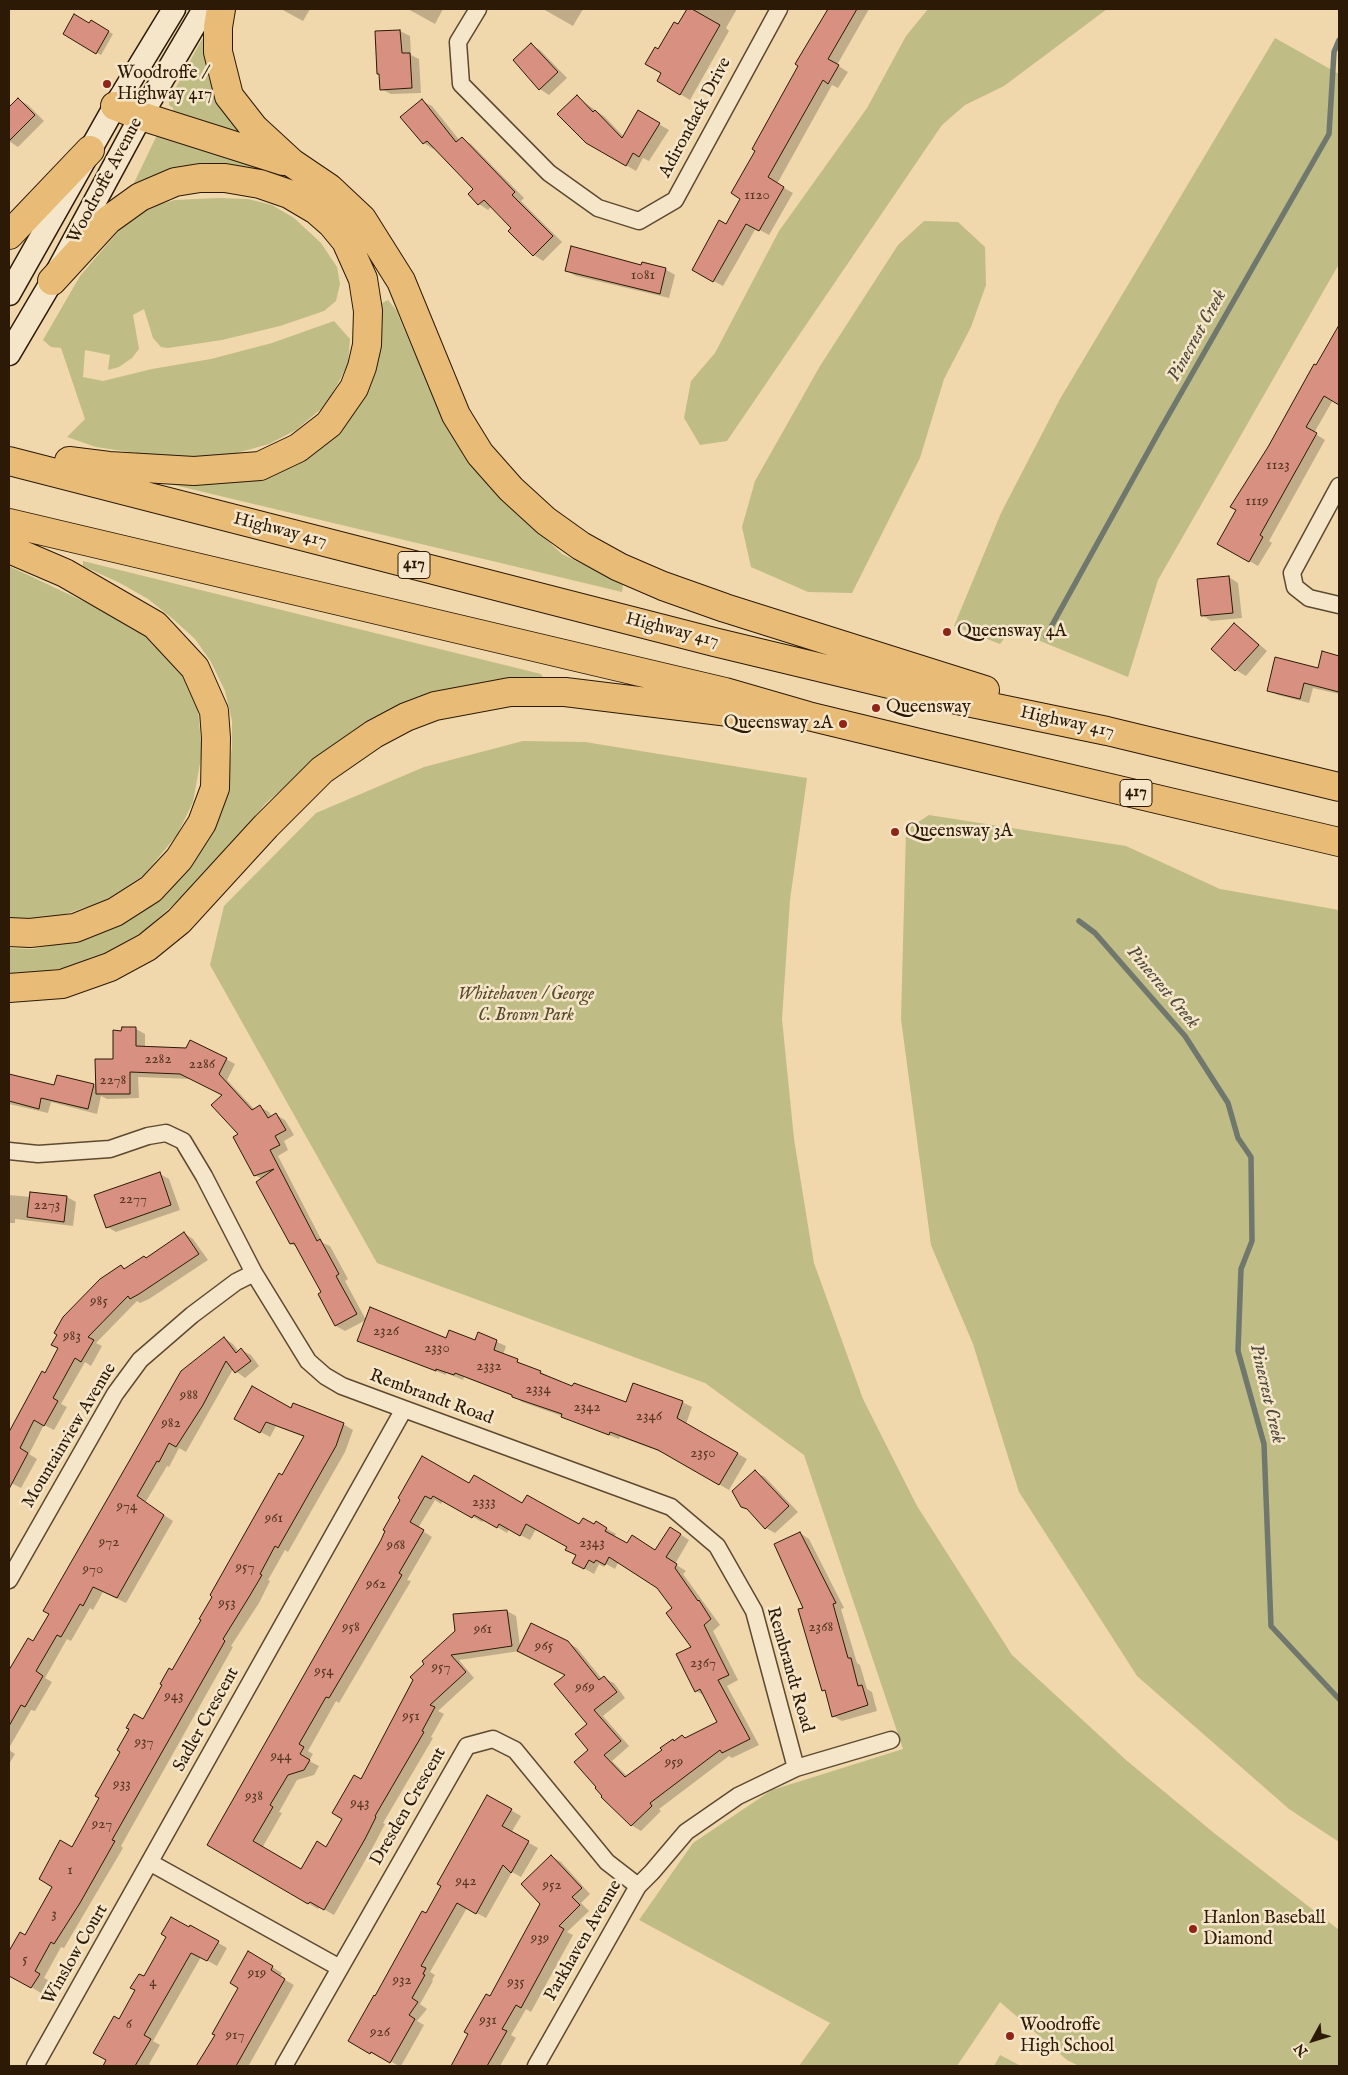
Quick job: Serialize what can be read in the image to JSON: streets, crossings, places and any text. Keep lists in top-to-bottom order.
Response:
{
  "streets": {
    "highway": ["Highway 417", "417"],
    "main road": ["Woodroffe Avenue"],
    "street": [
      "Adirondack Drive",
      "Rembrandt Road",
      "Mountainview Avenue",
      "Sadler Crescent",
      "Dresden Crescent",
      "Parkhaven Avenue",
      "Winslow Court"
    ]
  },
  "crossings": [
    ["Rembrandt Road", "Mountainview Avenue"],
    ["Rembrandt Road", "Sadler Crescent"],
    ["Rembrandt Road", "Parkhaven Avenue"],
    ["Sadler Crescent", "Winslow Court"],
    ["Dresden Crescent", "Parkhaven Avenue"]
  ],
  "water": ["Pinecrest Creek"],
  "parks": ["Whitehaven / George C. Brown Park"],
  "places": [
    "Woodroffe / Highway 417",
    "Queensway 4A",
    "Queensway",
    "Queensway 2A",
    "Queensway 3A",
    "Hanlon Baseball Diamond",
    "Woodroffe High School"
  ],
  "house_numbers": [
    "1120",
    "1081",
    "1123",
    "1119",
    "2282",
    "2286",
    "2278",
    "2277",
    "2273",
    "985",
    "2326",
    "983",
    "2330",
    "2332",
    "2334",
    "988",
    "2342",
    "2346",
    "982",
    "2350",
    "2333",
    "974",
    "961",
    "972",
    "2343",
    "968",
    "957",
    "970",
    "962",
    "953",
    "958",
    "2368",
    "961",
    "965",
    "2367",
    "957",
    "954",
    "969",
    "943",
    "951",
    "937",
    "944",
    "959",
    "933",
    "938",
    "943",
    "927",
    "1",
    "942",
    "952",
    "3",
    "939",
    "5",
    "919",
    "932",
    "4",
    "935",
    "931",
    "6",
    "926",
    "917"
  ],
  "north": "bottom left"
}
